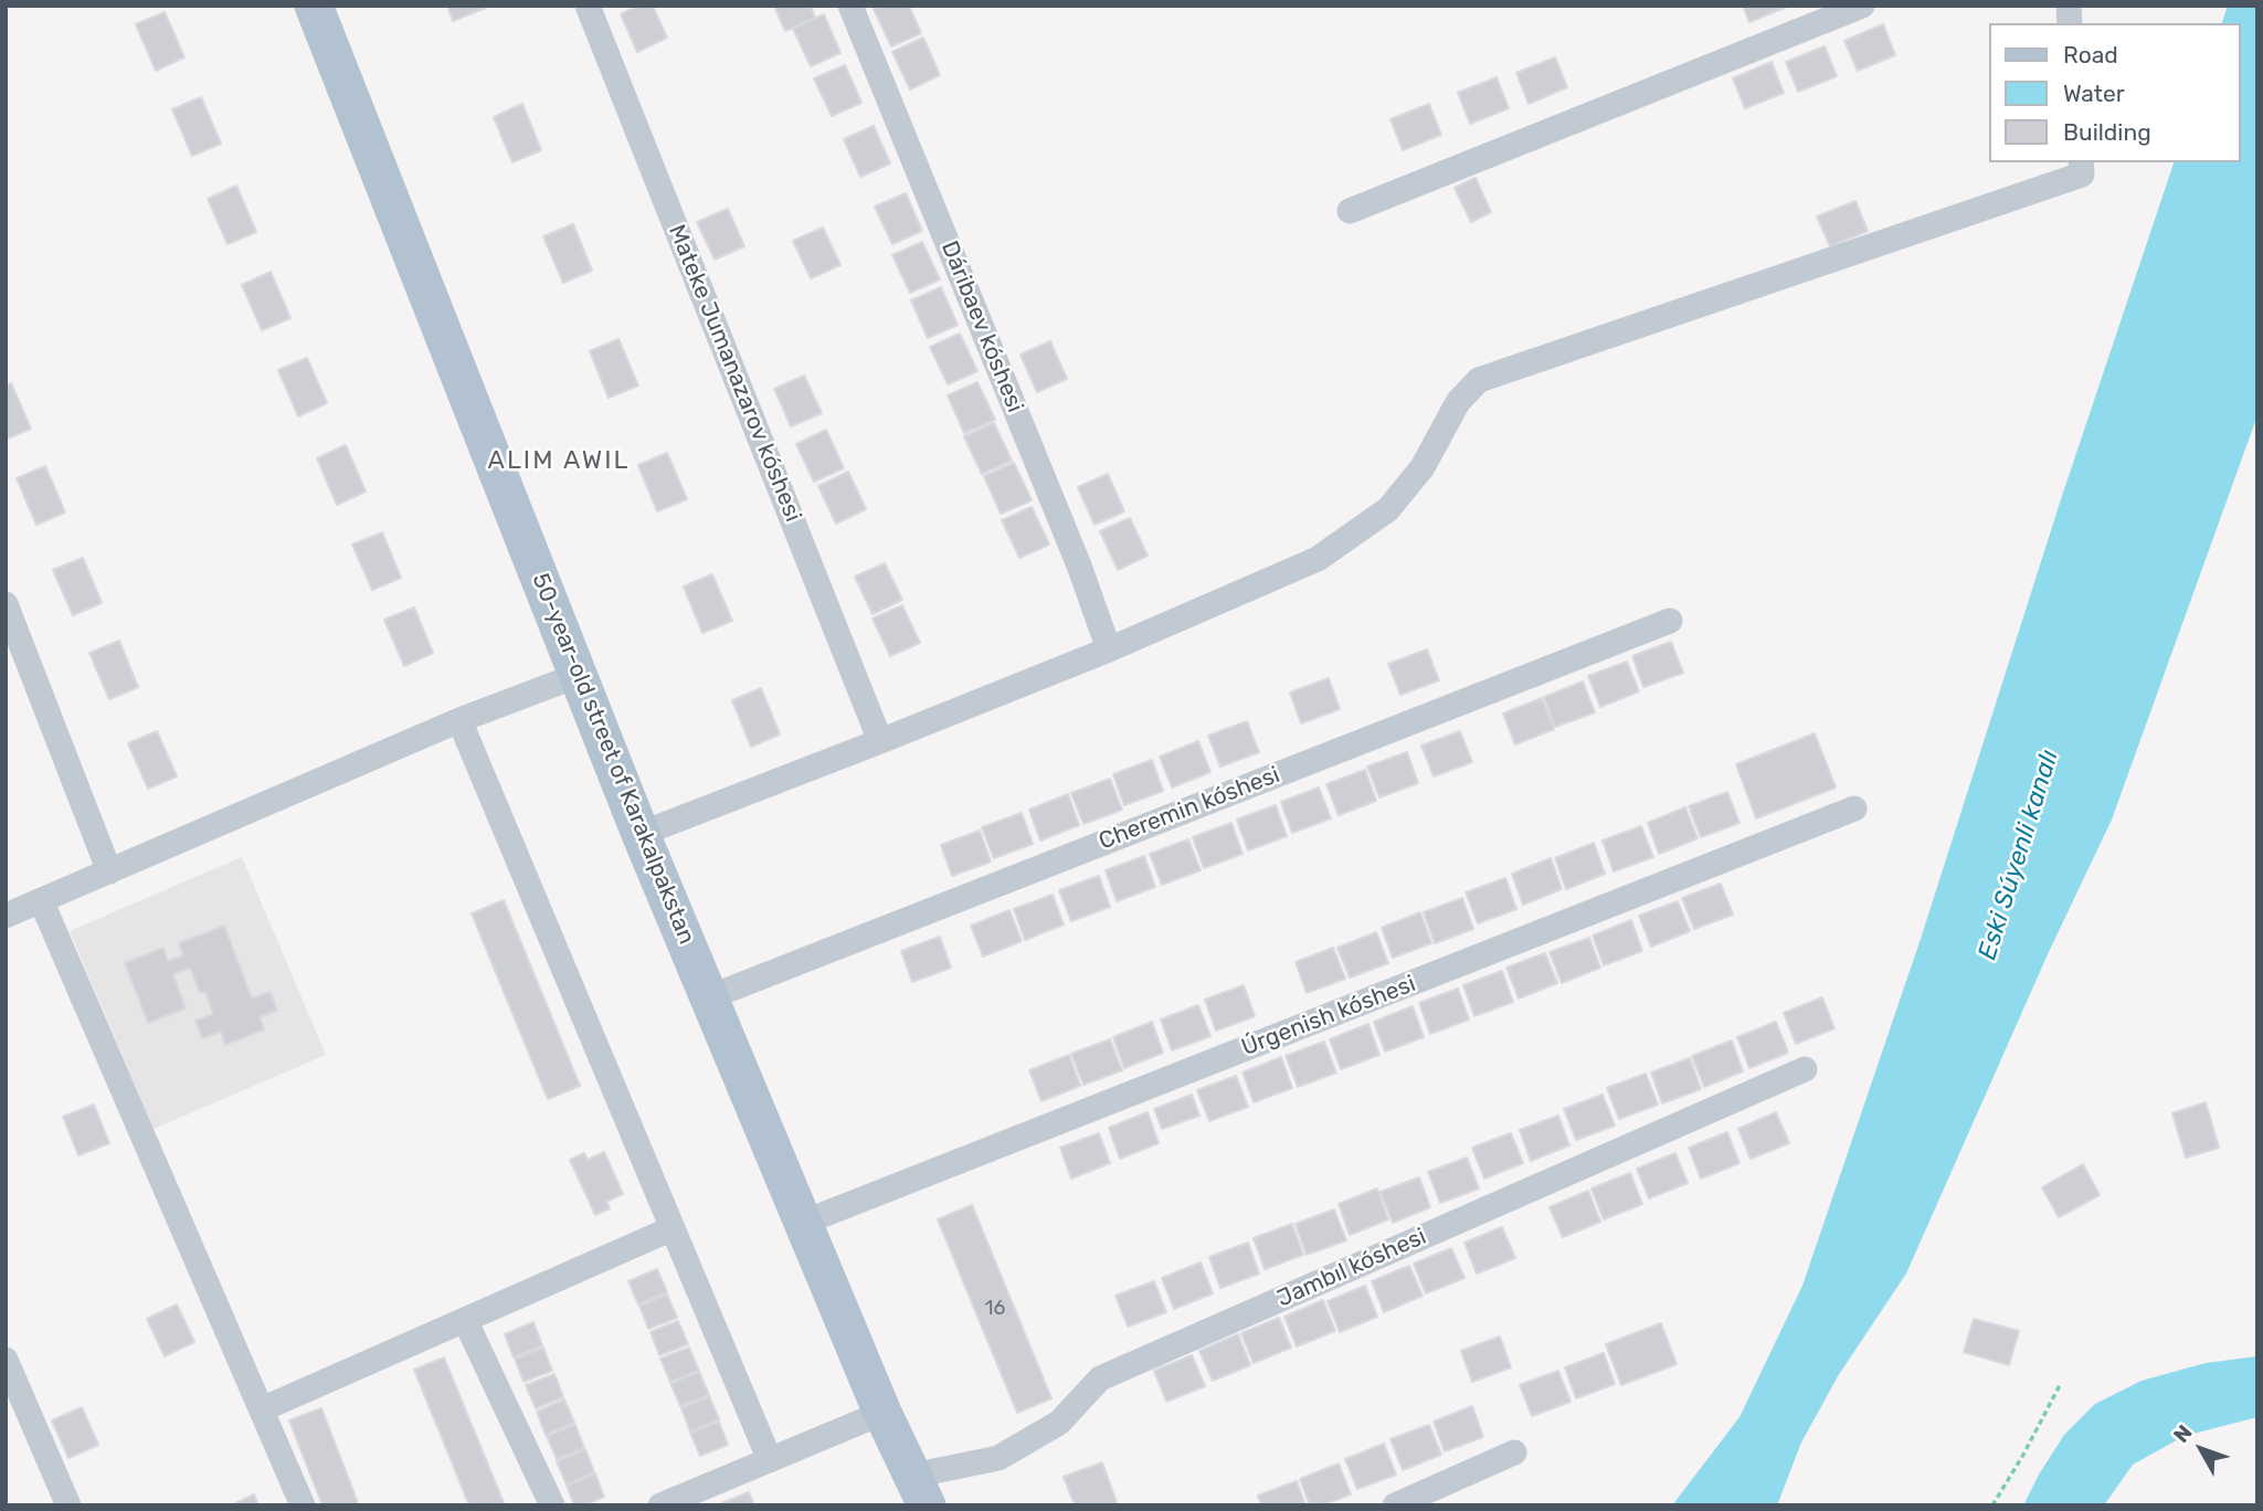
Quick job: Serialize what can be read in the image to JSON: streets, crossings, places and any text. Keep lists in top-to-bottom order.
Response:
{
  "streets": {
    "main road": ["50-year-old street of Karakalpakstan"],
    "street": [
      "Dáribaev kóshesi",
      "Mateke Jumanazarov kóshesi",
      "Cheremin kóshesi",
      "Úrgenish kóshesi",
      "Jambıl kóshesi"
    ]
  },
  "crossings": [
    ["50-year-old street of Karakalpakstan", "Cheremin kóshesi"],
    ["50-year-old street of Karakalpakstan", "Úrgenish kóshesi"],
    ["50-year-old street of Karakalpakstan", "Jambıl kóshesi"]
  ],
  "districts": ["ALIM AWIL"],
  "water": ["Eski Súyenli kanalı"],
  "house_numbers": ["16"],
  "legend": ["Road", "Water", "Building"],
  "north": "top left"
}
